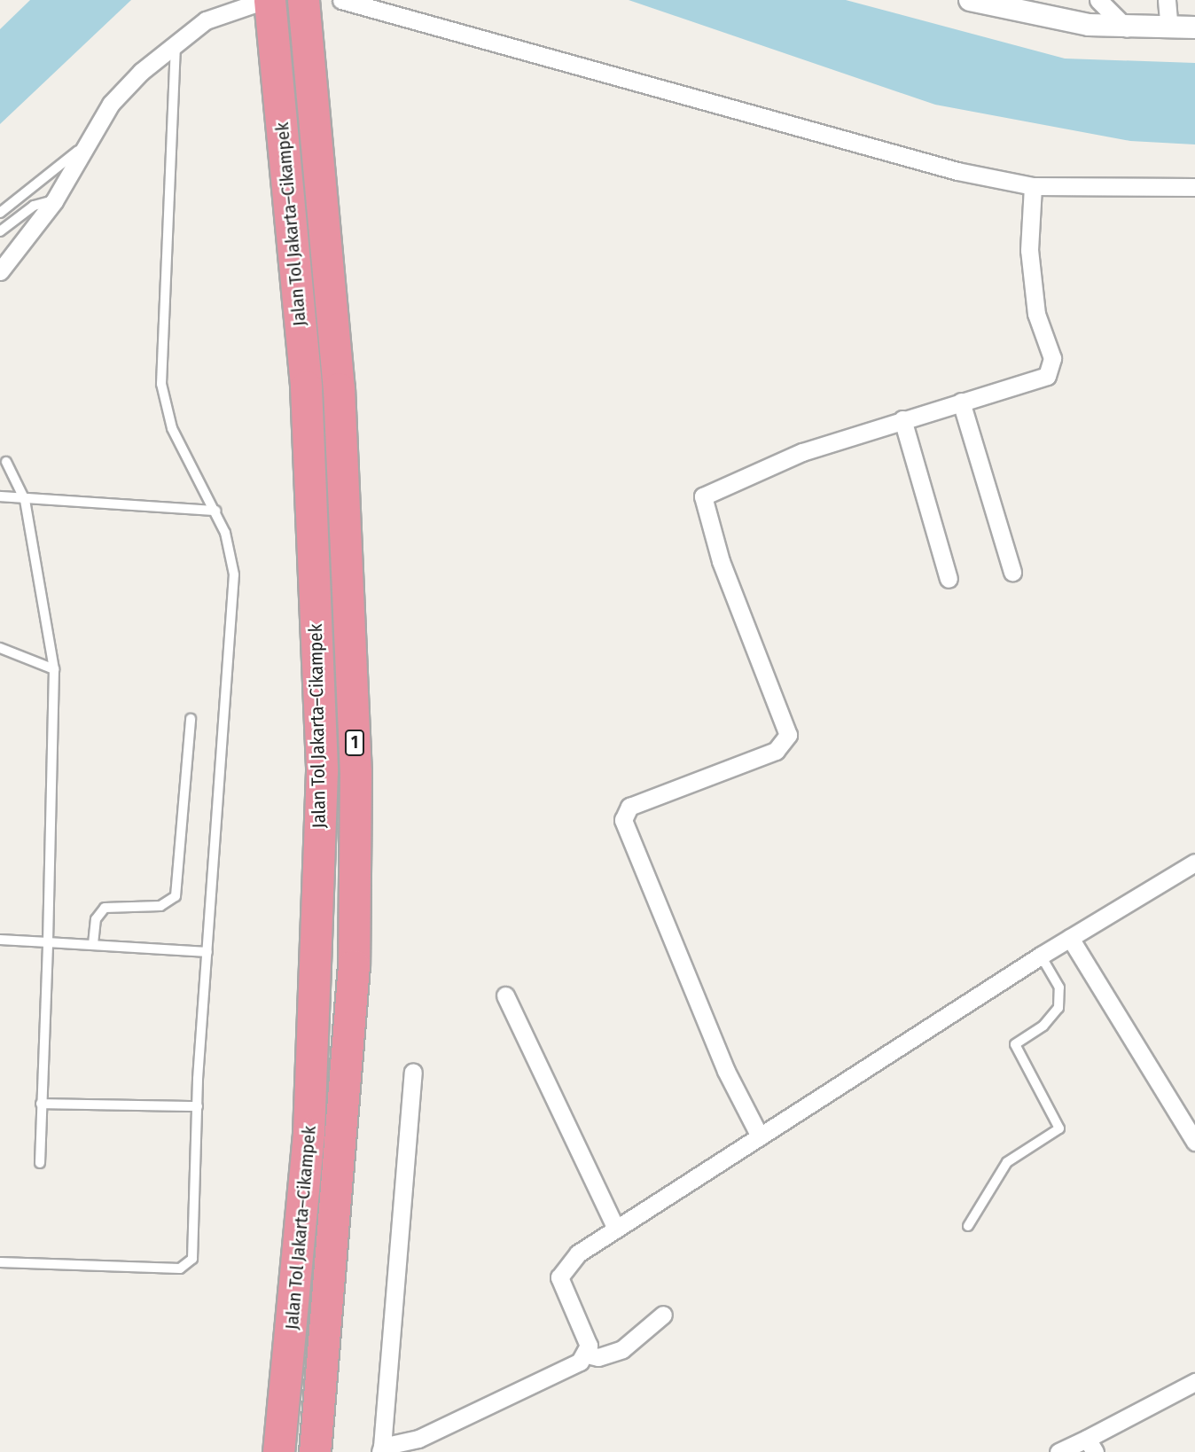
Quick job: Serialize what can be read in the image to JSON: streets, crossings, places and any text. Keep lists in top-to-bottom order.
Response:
{
  "streets": {
    "highway": ["Jalan Tol Jakarta–Cikampek", "1"]
  }
}
